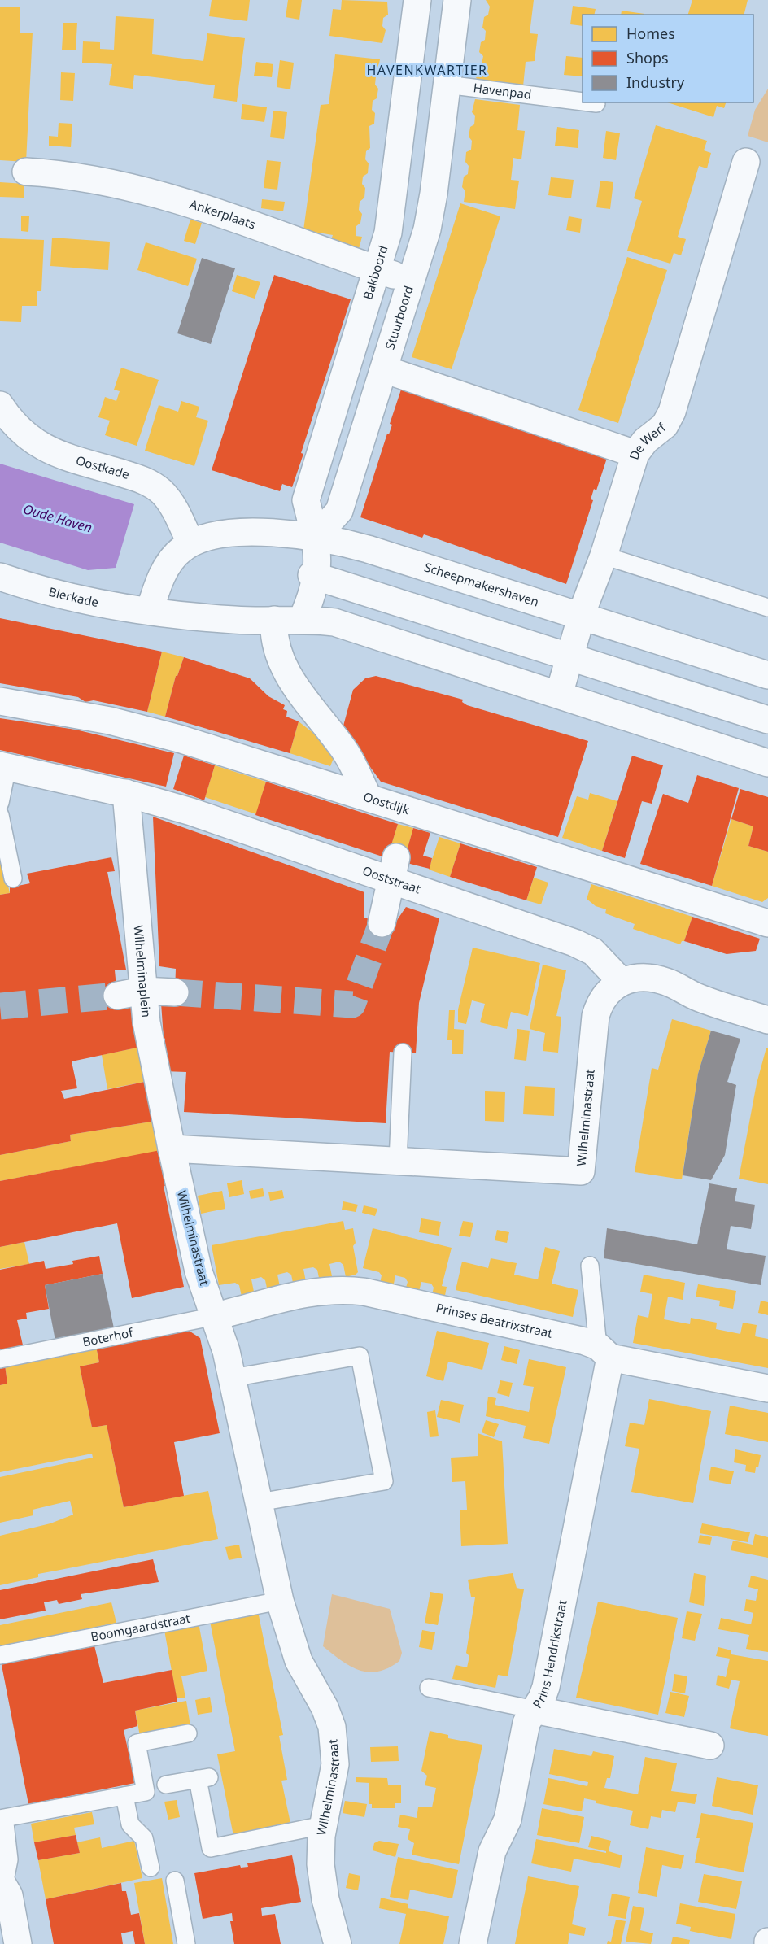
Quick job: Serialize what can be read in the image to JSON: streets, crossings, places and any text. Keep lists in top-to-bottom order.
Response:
{
  "streets": {
    "street": [
      "Havenpad",
      "Ankerplaats",
      "Bakboord",
      "Stuurboord",
      "De Werf",
      "Oostkade",
      "Scheepmakershaven",
      "Bierkade",
      "Oostdijk",
      "Ooststraat",
      "Wilhelminaplein",
      "Wilhelminastraat",
      "Prinses Beatrixstraat",
      "Prins Hendrikstraat"
    ],
    "lane": ["Boterhof", "Boomgaardstraat"]
  },
  "crossings": [
    ["Havenpad", "Bakboord"],
    ["Havenpad", "Stuurboord"],
    ["Ankerplaats", "Bakboord"],
    ["Ankerplaats", "Stuurboord"],
    ["Bakboord", "Stuurboord"],
    ["Bakboord", "Scheepmakershaven"],
    ["Stuurboord", "Scheepmakershaven"],
    ["De Werf", "Scheepmakershaven"],
    ["Oostkade", "Scheepmakershaven"],
    ["Ooststraat", "Wilhelminaplein"],
    ["Ooststraat", "Wilhelminastraat"],
    ["Wilhelminaplein", "Wilhelminastraat"],
    ["Wilhelminastraat", "Prinses Beatrixstraat"],
    ["Wilhelminastraat", "Boterhof"],
    ["Wilhelminastraat", "Boomgaardstraat"],
    ["Prinses Beatrixstraat", "Boterhof"],
    ["Prinses Beatrixstraat", "Prins Hendrikstraat"]
  ],
  "districts": ["HAVENKWARTIER"],
  "water": ["Oude Haven"],
  "legend": ["Homes", "Shops", "Industry"]
}
